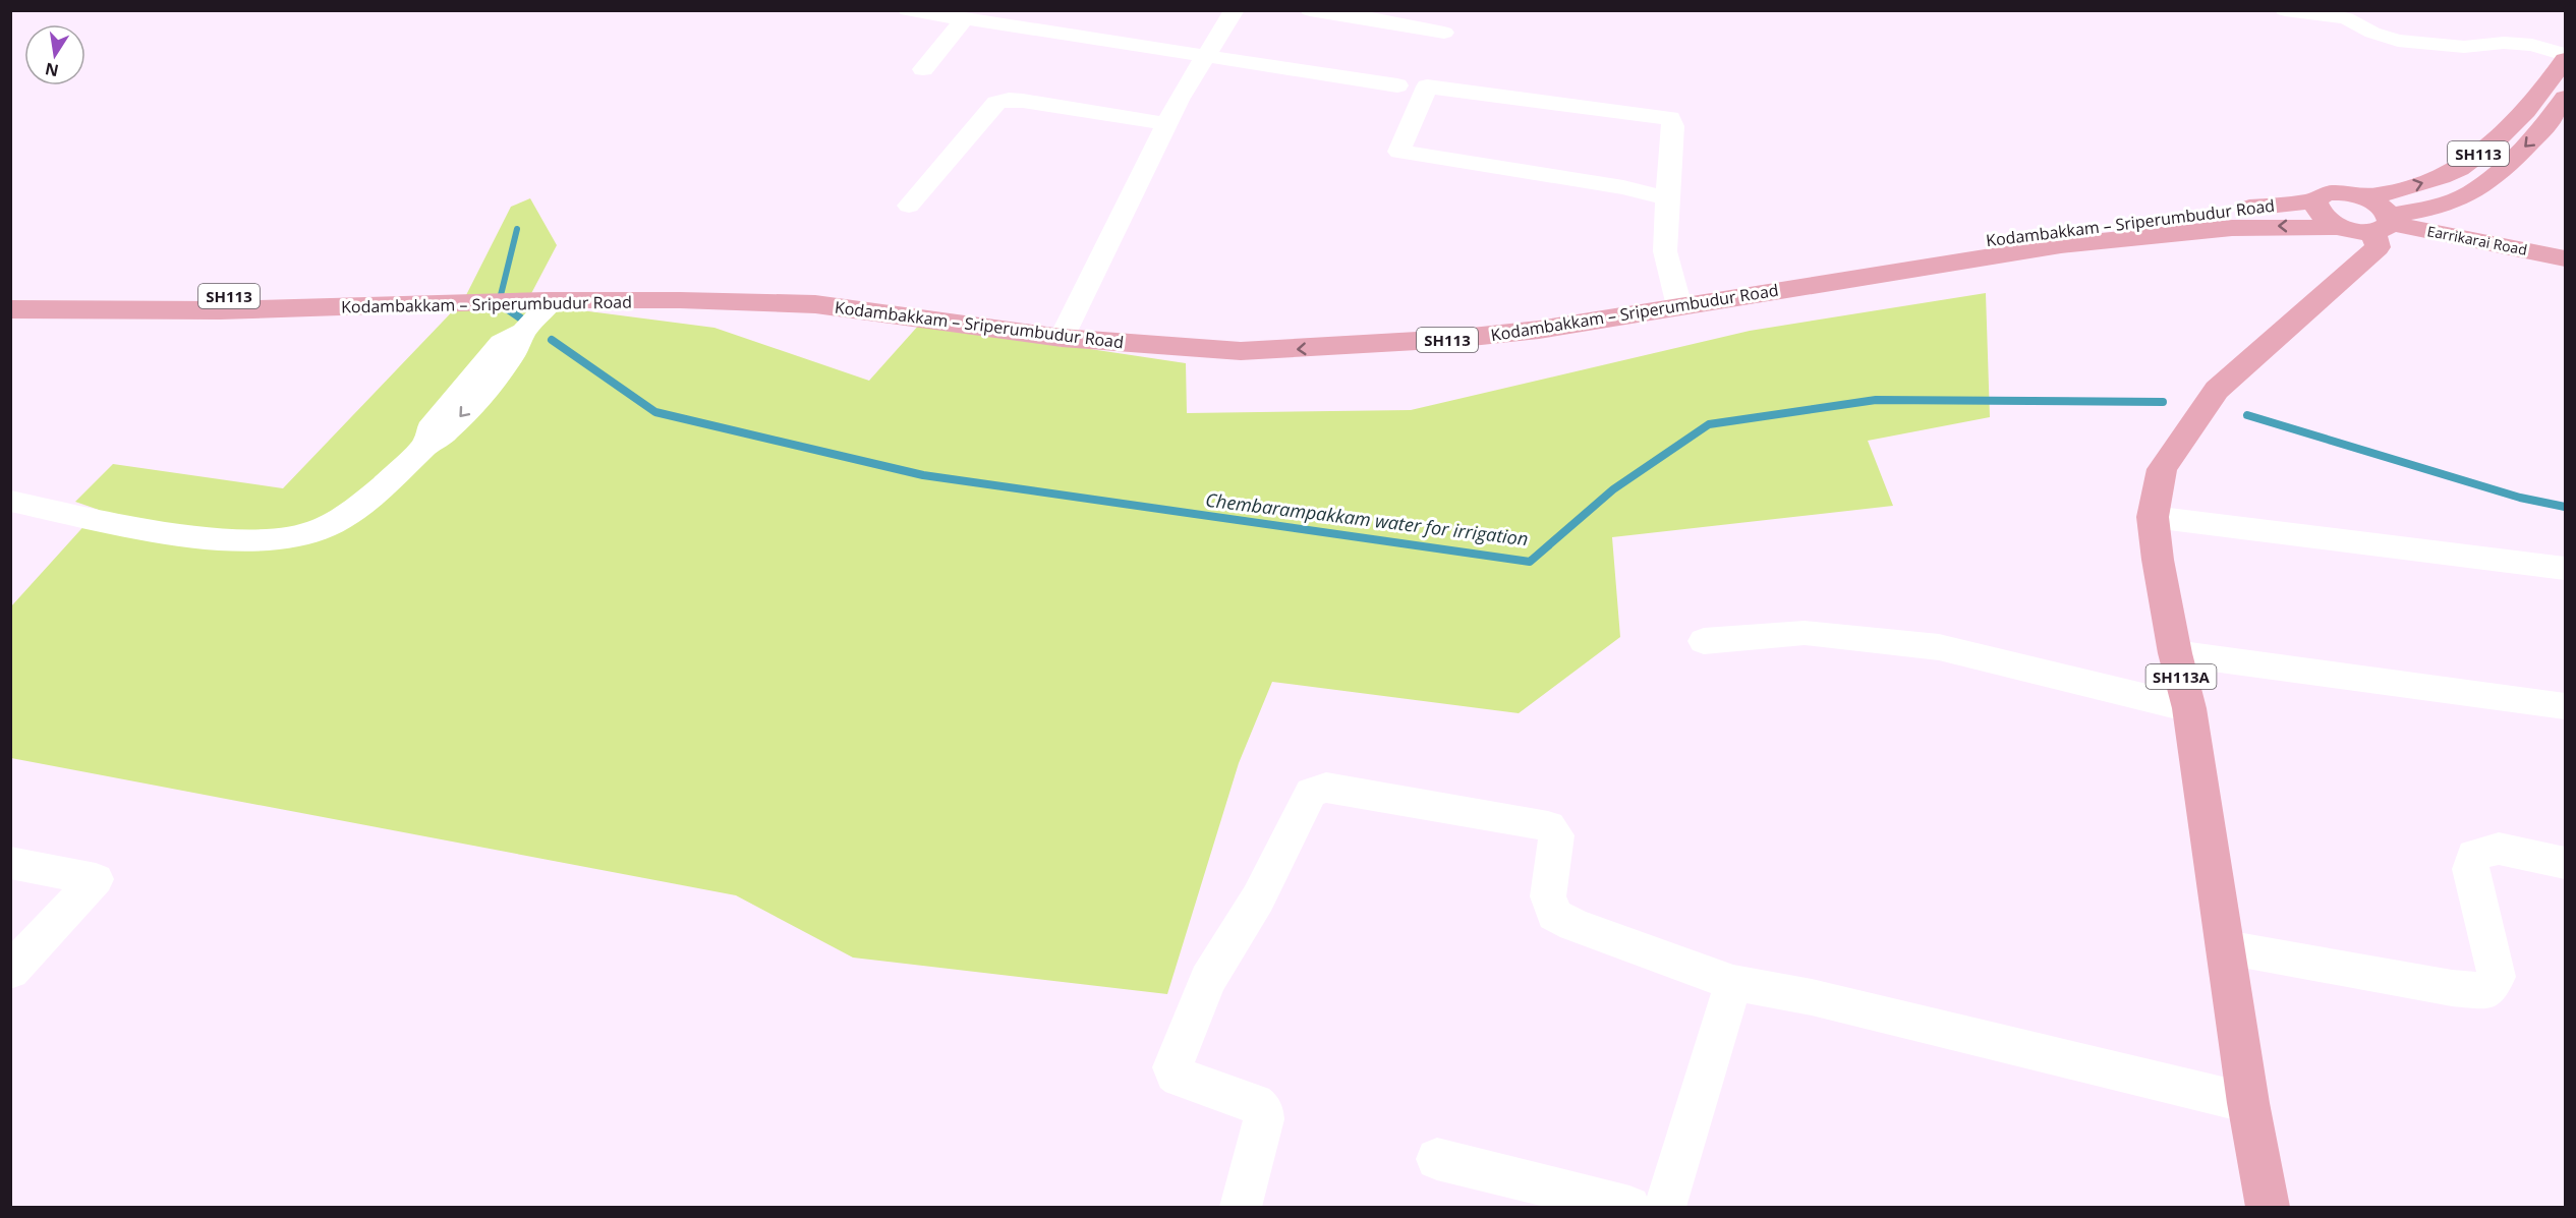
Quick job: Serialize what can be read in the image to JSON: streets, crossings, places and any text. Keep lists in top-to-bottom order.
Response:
{
  "streets": {
    "main road": [
      "SH113",
      "Kodambakkam – Sriperumbudur Road",
      "Earrikarai Road",
      "SH113A"
    ]
  },
  "crossings": [
    ["Kodambakkam – Sriperumbudur Road", "Earrikarai Road"],
    ["Kodambakkam – Sriperumbudur Road", "SH113A"],
    ["Earrikarai Road", "SH113A"]
  ],
  "water": ["Chembarampakkam water for irrigation"],
  "north": "bottom"
}
